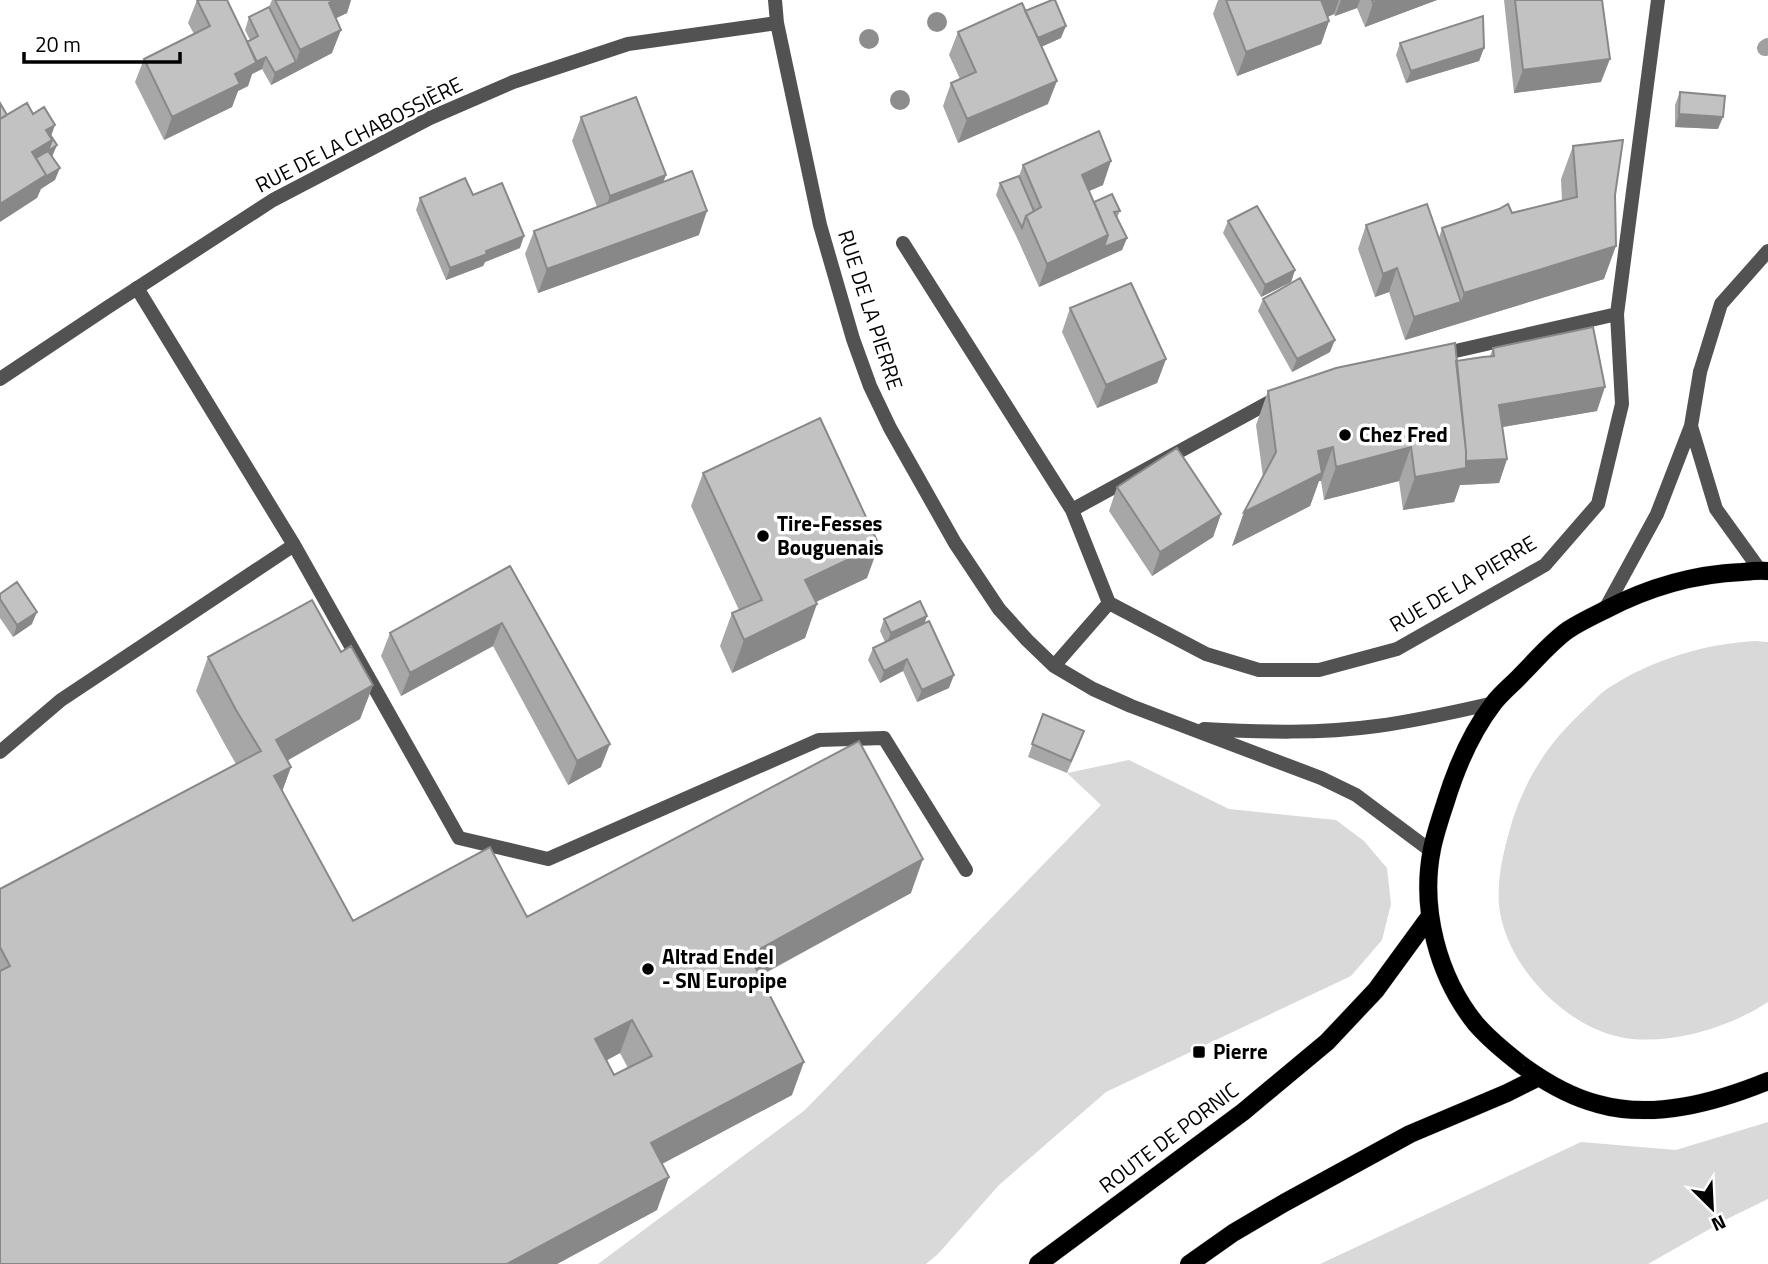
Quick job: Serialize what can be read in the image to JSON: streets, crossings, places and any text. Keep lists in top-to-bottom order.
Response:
{
  "streets": {
    "main road": ["ROUTE DE PORNIC"],
    "street": ["RUE DE LA CHABOSSIÈRE", "RUE DE LA PIERRE"]
  },
  "crossings": [
    ["RUE DE LA CHABOSSIÈRE", "RUE DE LA PIERRE"]
  ],
  "places": {
    "other": ["Chez Fred", "Tire-Fesses Bouguenais", "Altrad Endel - SN Europipe"],
    "transit": ["Pierre"]
  },
  "scale_bar": "20 m",
  "north": "bottom right"
}
